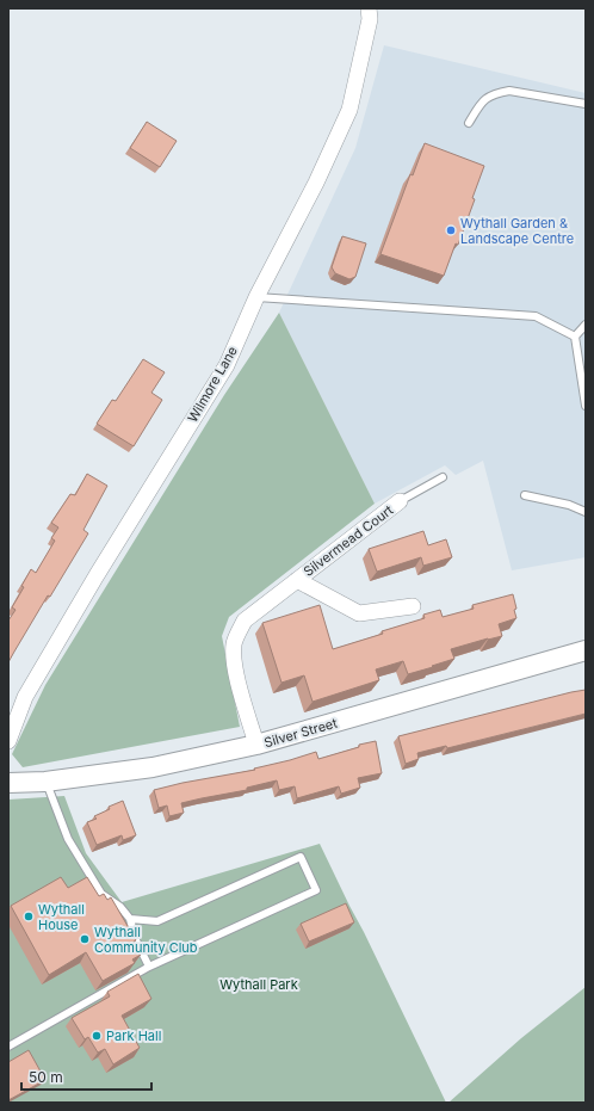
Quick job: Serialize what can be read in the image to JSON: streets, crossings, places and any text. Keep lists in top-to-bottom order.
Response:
{
  "streets": {
    "street": ["Wilmore Lane", "Silvermead Court", "Silver Street"]
  },
  "crossings": [
    ["Silvermead Court", "Silver Street"]
  ],
  "parks": ["Wythall Park"],
  "places": [
    "Wythall Garden & Landscape Centre",
    "Wythall House",
    "Wythall Community Club",
    "Park Hall"
  ],
  "scale_bar": "50 m"
}
